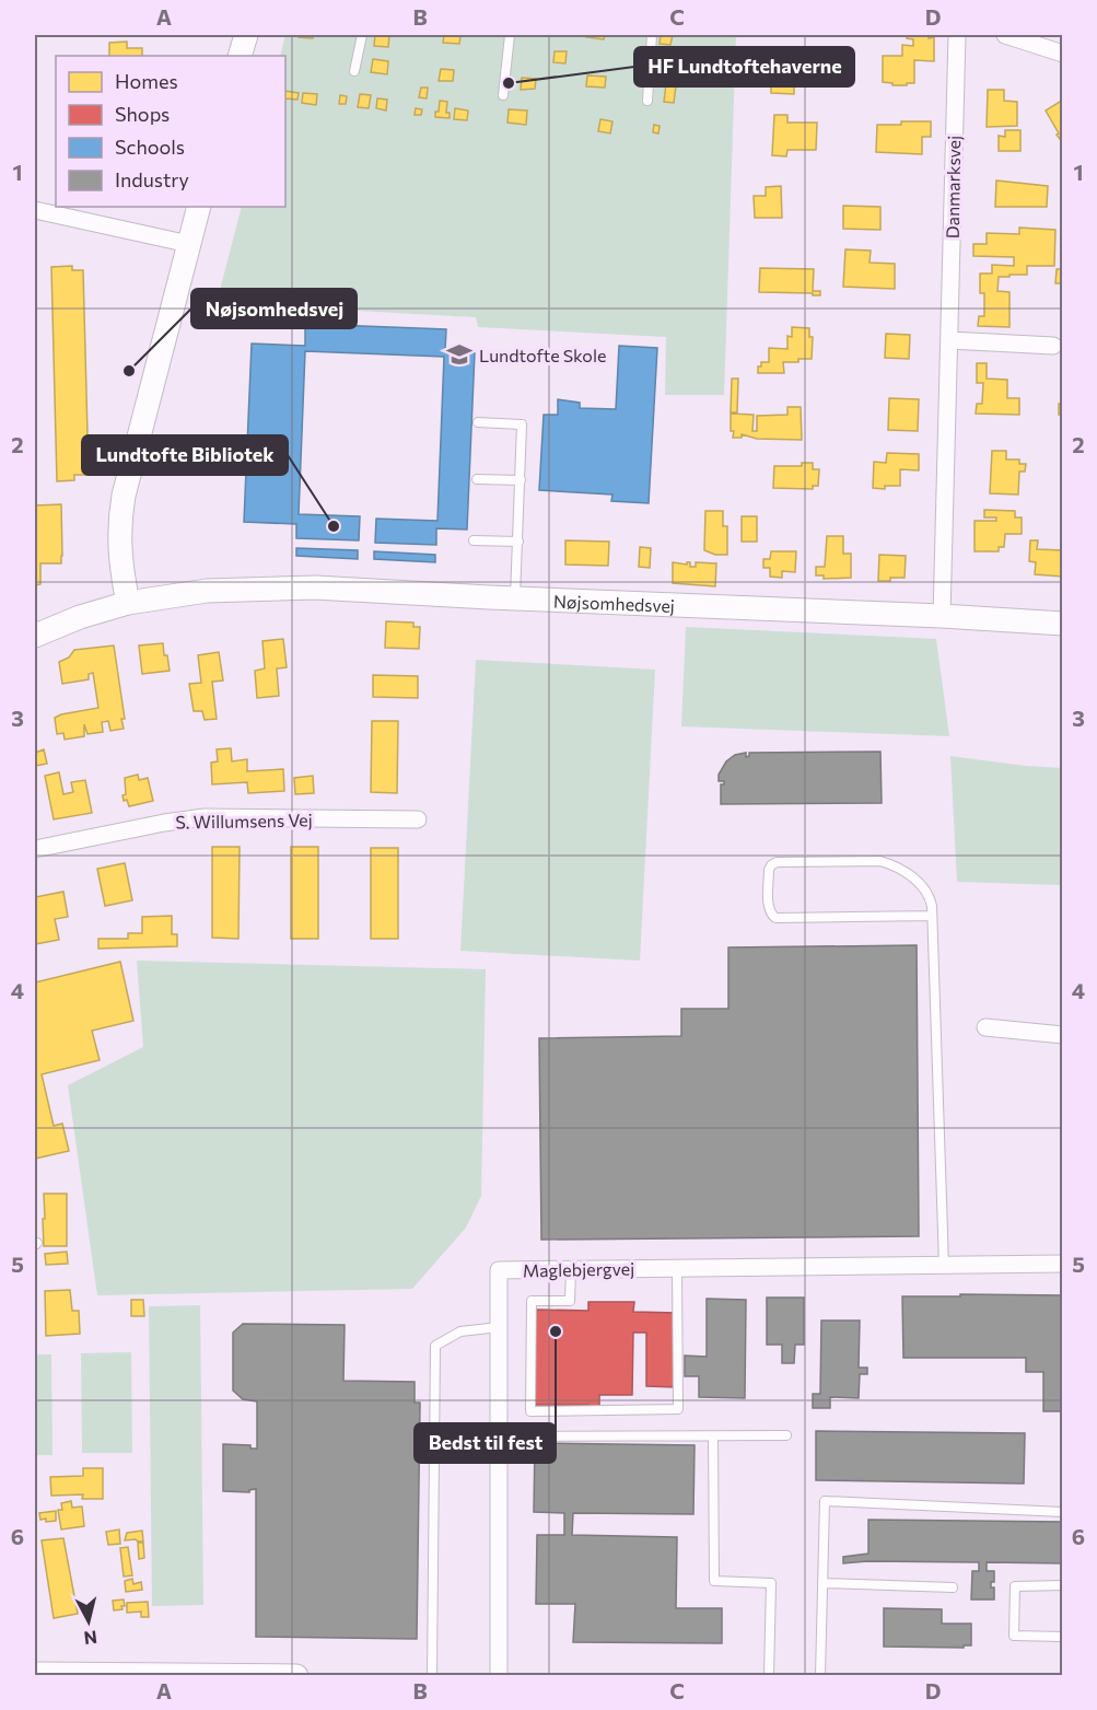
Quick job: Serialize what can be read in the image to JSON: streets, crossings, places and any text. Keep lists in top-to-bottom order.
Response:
{
  "streets": {
    "street": [
      "Danmarksvej",
      "Nøjsomhedsvej",
      "S. Willumsens Vej",
      "Maglebjergvej"
    ]
  },
  "crossings": [
    ["Danmarksvej", "Nøjsomhedsvej"]
  ],
  "places": {
    "other": [
      "HF Lundtoftehaverne",
      "Nøjsomhedsvej",
      "Lundtofte Bibliotek",
      "Bedst til fest"
    ],
    "school or university": ["Lundtofte Skole"]
  },
  "legend": [
    "Homes",
    "Shops",
    "Schools",
    "Industry"
  ],
  "north": "bottom",
  "grid": {
    "columns": [
      "A",
      "B",
      "C",
      "D"
    ],
    "rows": [
      "1",
      "2",
      "3",
      "4",
      "5",
      "6"
    ]
  }
}
